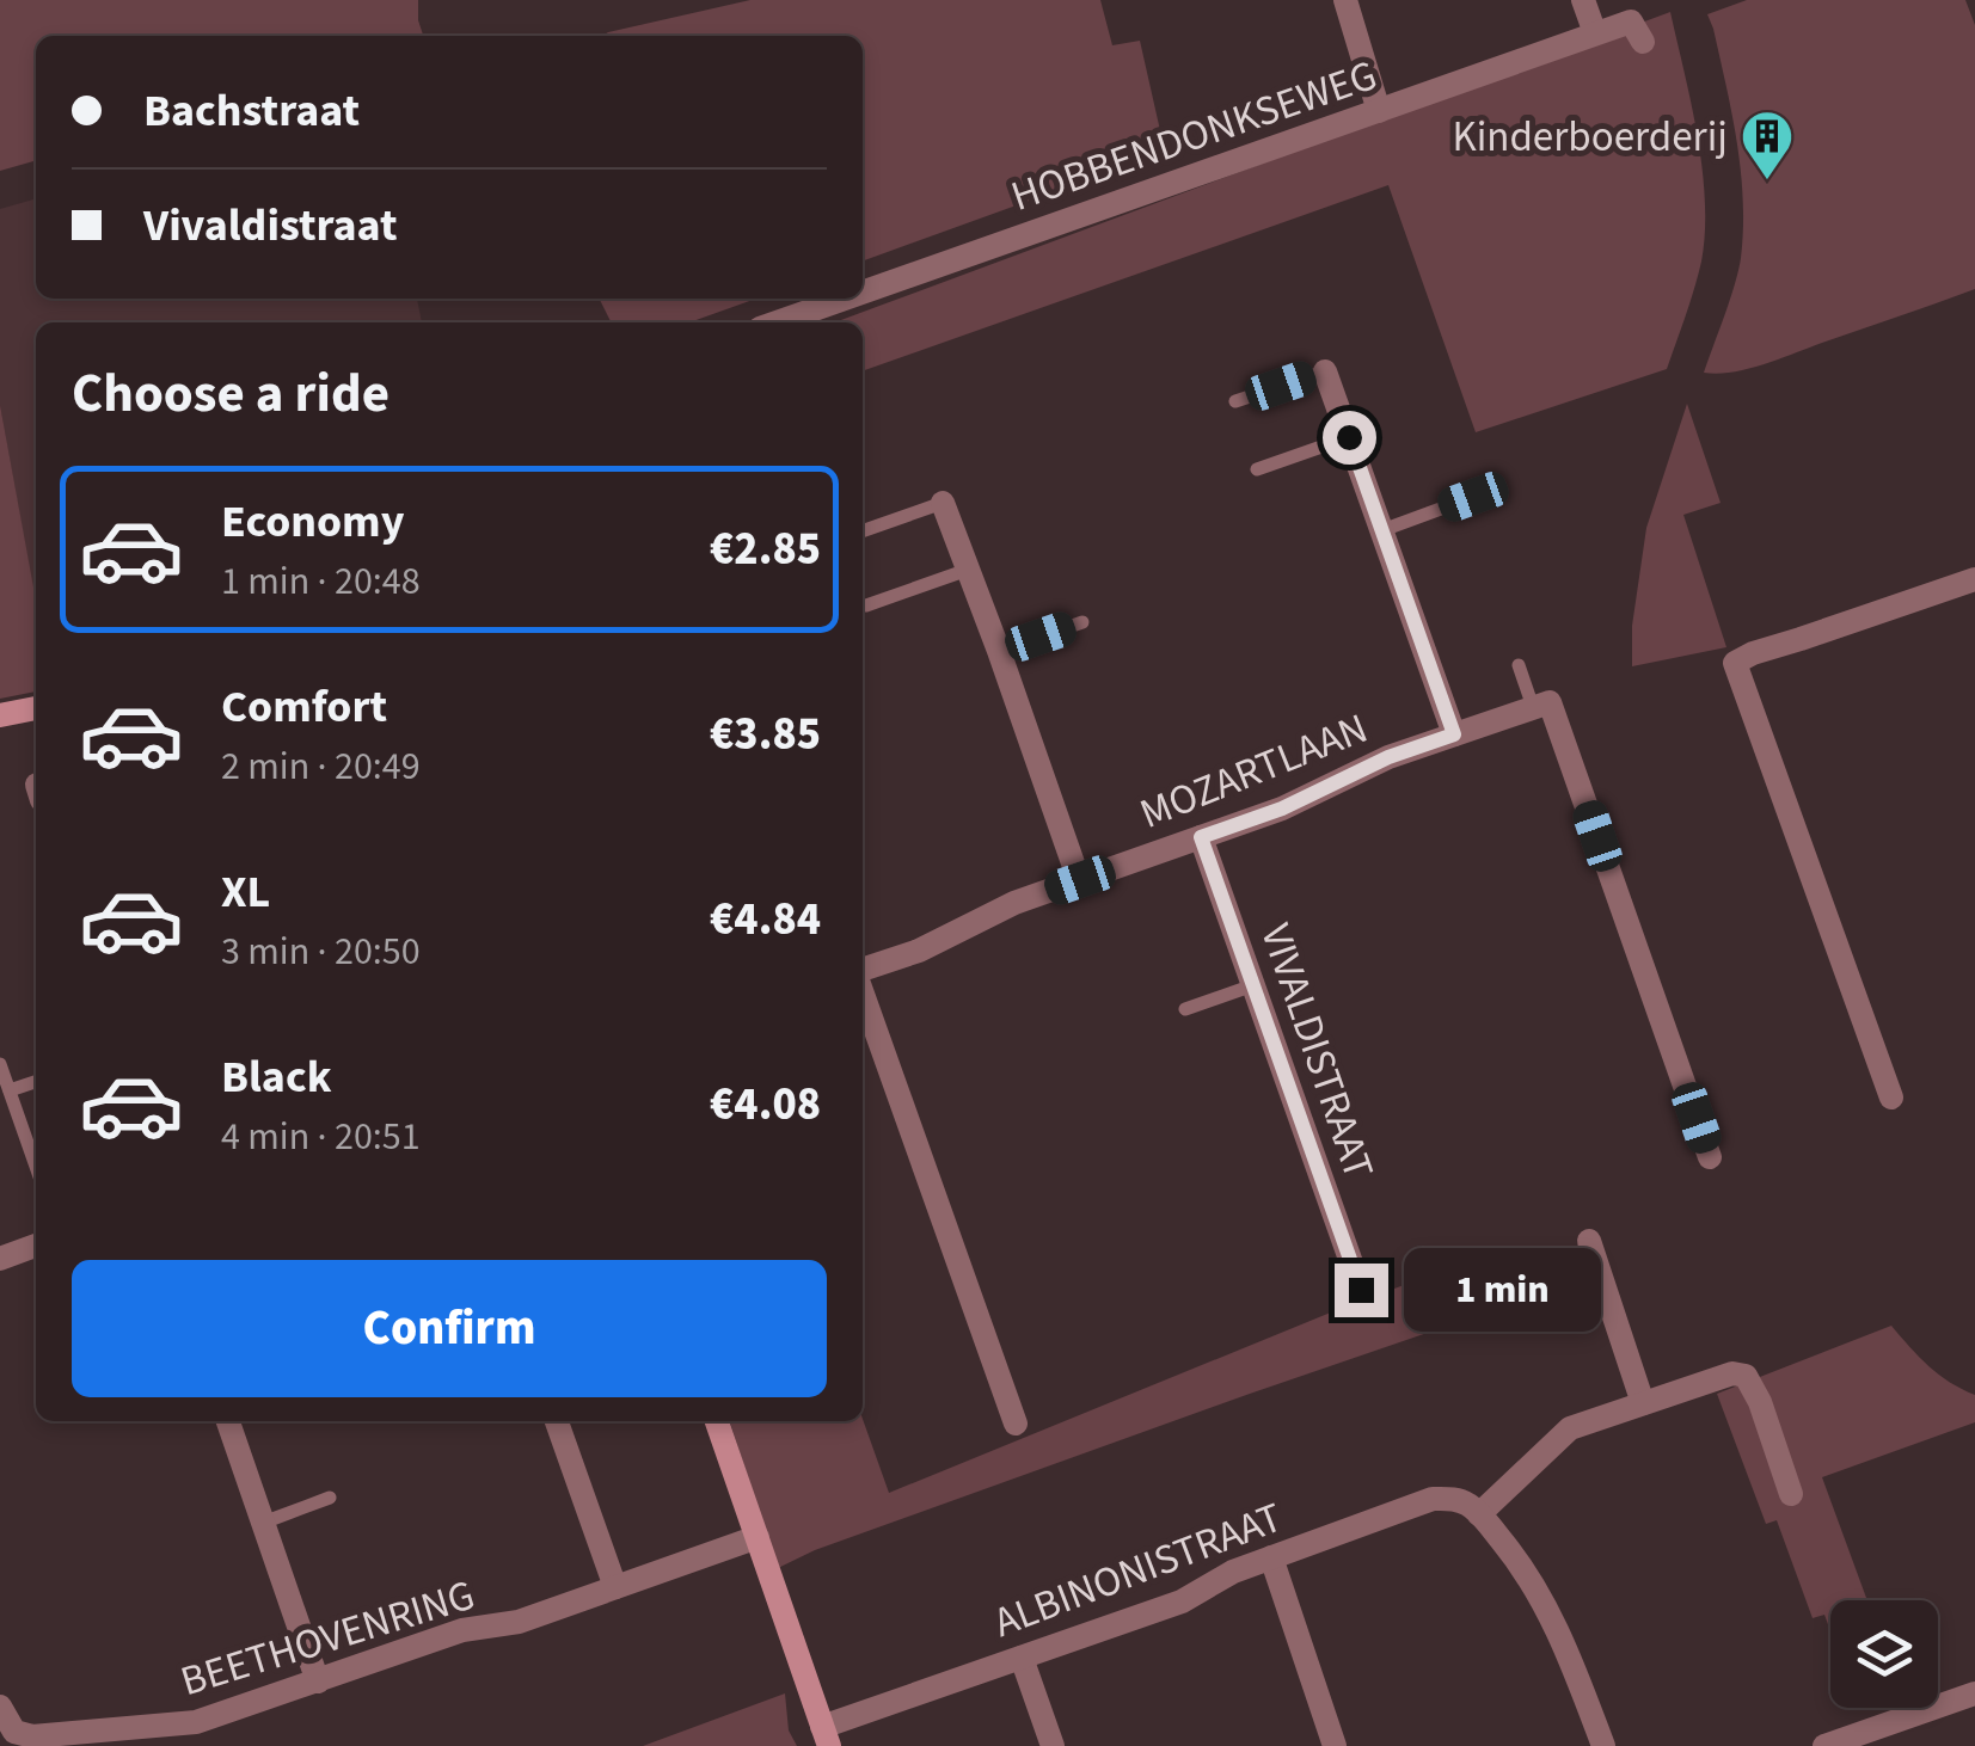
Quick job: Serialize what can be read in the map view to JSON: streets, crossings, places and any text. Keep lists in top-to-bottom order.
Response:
{
  "streets": {
    "street": [
      "HOBBENDONKSEWEG",
      "MOZARTLAAN",
      "VIVALDISTRAAT",
      "ALBINONISTRAAT",
      "BEETHOVENRING"
    ]
  },
  "crossings": [
    ["MOZARTLAAN", "VIVALDISTRAAT"]
  ],
  "places": {
    "building": ["Kinderboerderij"]
  },
  "page": {
    "banner": ["Bachstraat", "Vivaldistraat"],
    "heading": "Choose a ride",
    "list": [
      {
        "name": "Economy",
        "note": "1 min · 20:48",
        "value": "€2.85"
      },
      {
        "name": "Comfort",
        "note": "2 min · 20:49",
        "value": "€3.85"
      },
      {
        "name": "XL",
        "note": "3 min · 20:50",
        "value": "€4.84"
      },
      {
        "name": "Black",
        "note": "4 min · 20:51",
        "value": "€4.08"
      }
    ],
    "buttons": "Confirm",
    "bubble": "1 min"
  }
}
